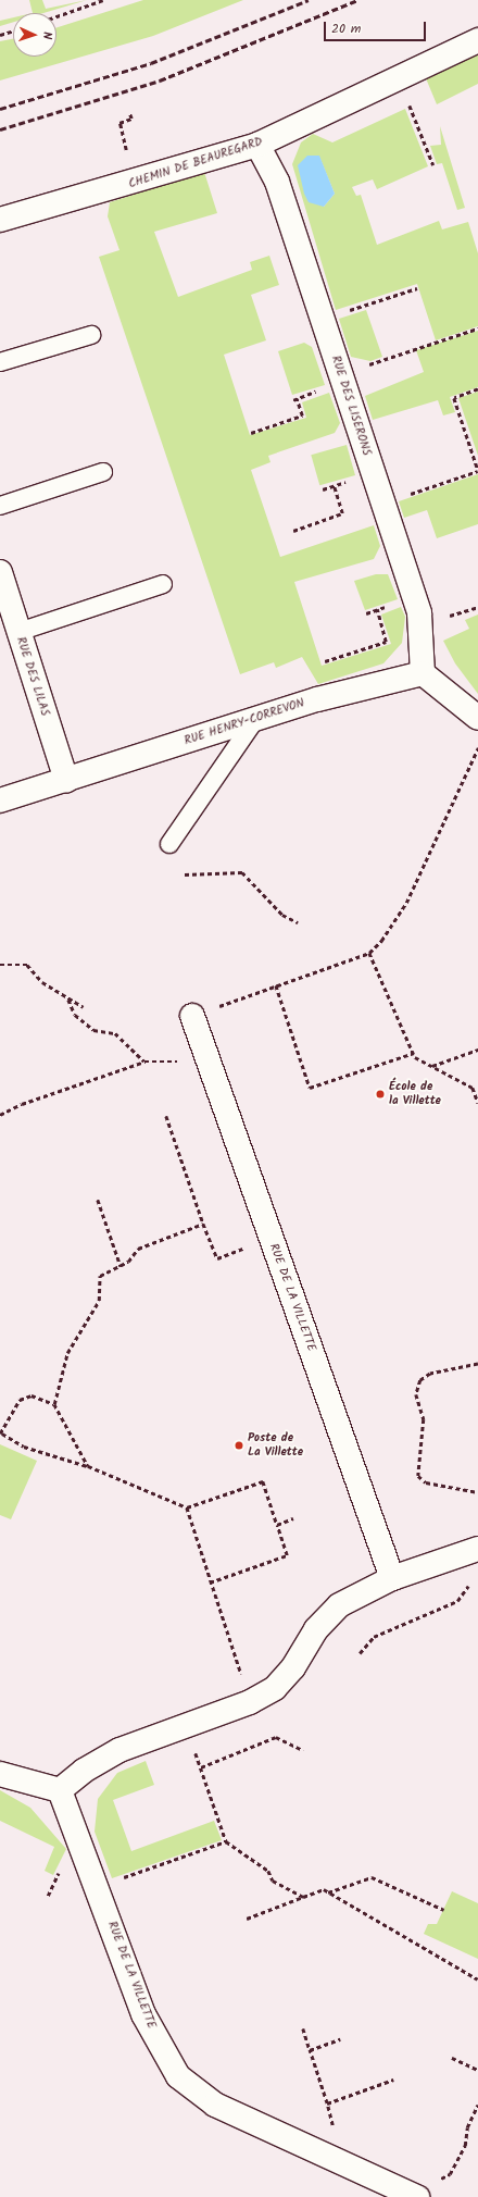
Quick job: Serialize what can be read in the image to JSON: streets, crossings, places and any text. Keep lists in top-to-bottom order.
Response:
{
  "streets": {
    "street": [
      "CHEMIN DE BEAUREGARD",
      "RUE DES LISERONS",
      "RUE DES LILAS",
      "RUE HENRY-CORREVON",
      "RUE DE LA VILLETTE"
    ]
  },
  "crossings": [
    ["CHEMIN DE BEAUREGARD", "RUE DES LISERONS"],
    ["RUE DES LISERONS", "RUE HENRY-CORREVON"],
    ["RUE DES LILAS", "RUE HENRY-CORREVON"]
  ],
  "places": ["École de la Villette", "Poste de La Villette"],
  "scale_bar": "20 m",
  "north": "right"
}
